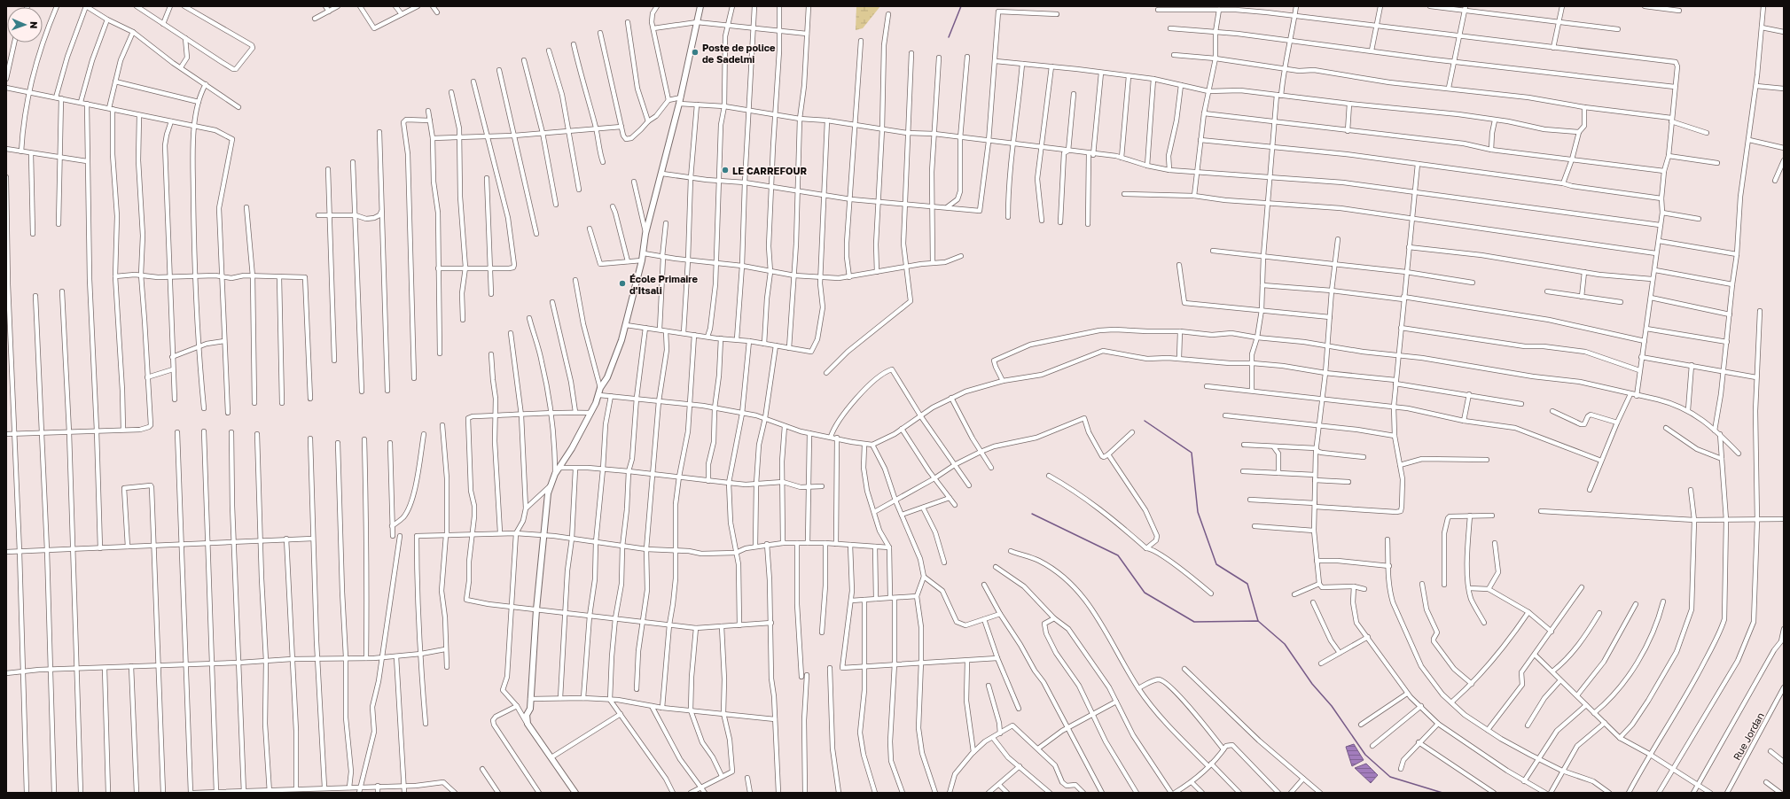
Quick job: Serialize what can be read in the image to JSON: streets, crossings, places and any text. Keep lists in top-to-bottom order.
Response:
{
  "streets": {
    "street": ["Rue Jordan"]
  },
  "places": ["Poste de police de Sadelmi", "LE CARREFOUR", "École Primaire d'Itsali"],
  "north": "right"
}
